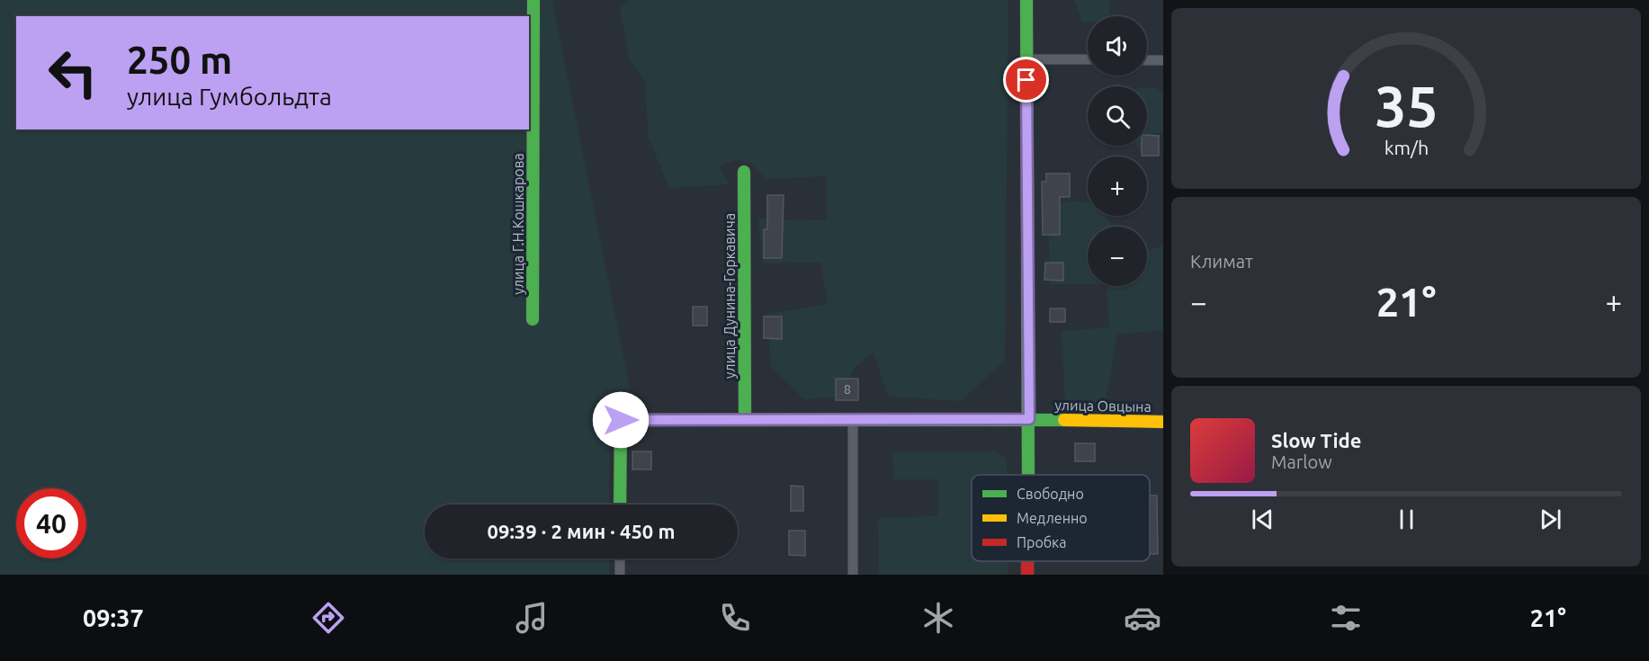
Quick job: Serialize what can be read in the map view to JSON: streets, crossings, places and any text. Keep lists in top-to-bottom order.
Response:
{
  "streets": {
    "street": ["улица Г.Н.Кошкарова", "улица Дунина-Горкавича", "улица Овцына"]
  },
  "crossings": [
    ["улица Дунина-Горкавича", "улица Овцына"]
  ],
  "house_numbers": ["8"],
  "legend": ["Свободно", "Медленно", "Пробка"],
  "page": {
    "map_buttons": ["+", "−"],
    "turn": ["250 m", "улица Гумбольдта"],
    "tile": "Климат",
    "heat": ["−", "21°", "+"],
    "song": ["Slow Tide", "Marlow"],
    "limit": "40",
    "trip": "09:39 · 2 мин · 450 m",
    "tabs": ["09:37", "21°"],
    "gauge": ["35", "km/h"]
  }
}
